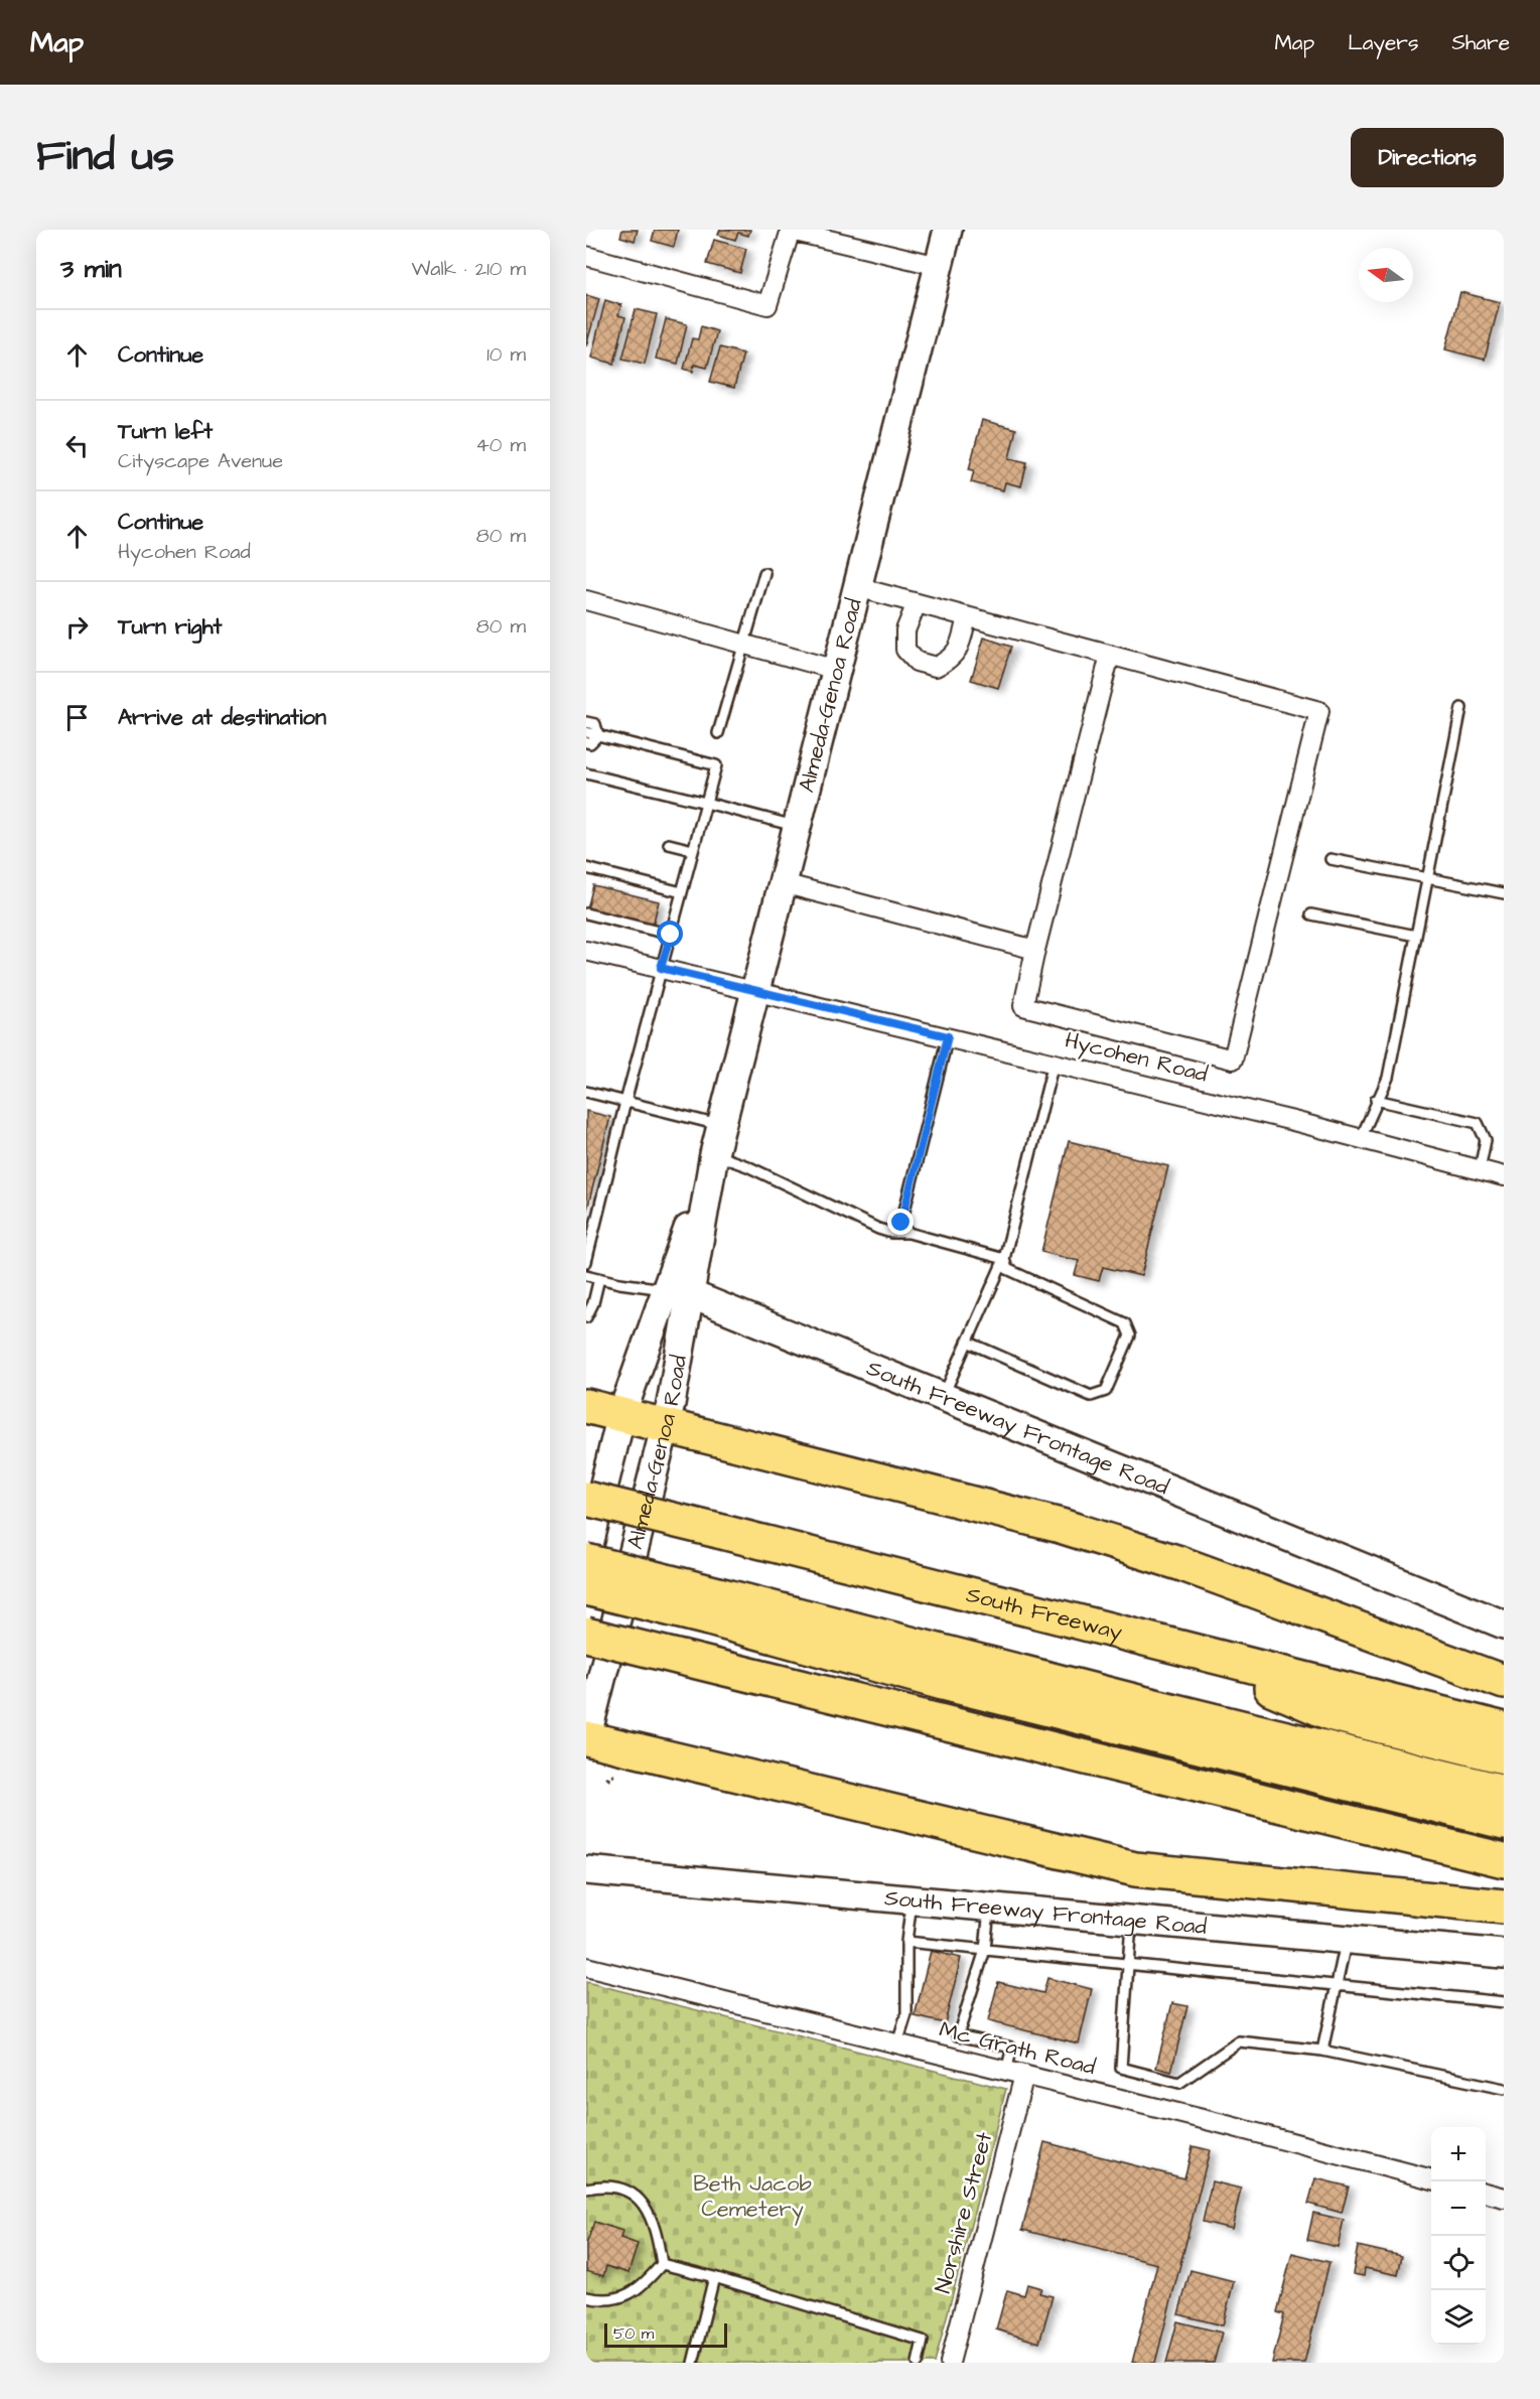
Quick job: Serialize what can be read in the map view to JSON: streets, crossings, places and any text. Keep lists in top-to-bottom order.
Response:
{
  "streets": {
    "highway": ["South Freeway"],
    "main road": ["Almeda-Genoa Road", "South Freeway Frontage Road"],
    "street": ["Hycohen Road", "Mc Grath Road", "Norshire Street"]
  },
  "crossings": [
    ["Almeda-Genoa Road", "Hycohen Road"],
    ["Almeda-Genoa Road", "South Freeway Frontage Road"],
    ["Mc Grath Road", "Norshire Street"]
  ],
  "parks": ["Beth Jacob Cemetery"],
  "scale_bar": "50 m",
  "north": "left",
  "page": {
    "header": "Map",
    "nav": ["Map", "Layers", "Share"],
    "title": "Find us",
    "buttons": "Directions",
    "heading": ["3 min", "Walk · 210 m"],
    "list": [
      ["Continue", "10 m"],
      ["Turn left", "Cityscape Avenue", "40 m"],
      ["Continue", "Hycohen Road", "80 m"],
      ["Turn right", "80 m"],
      "Arrive at destination"
    ],
    "map_buttons": ["+", "−"],
    "scale": "50 m"
  }
}
